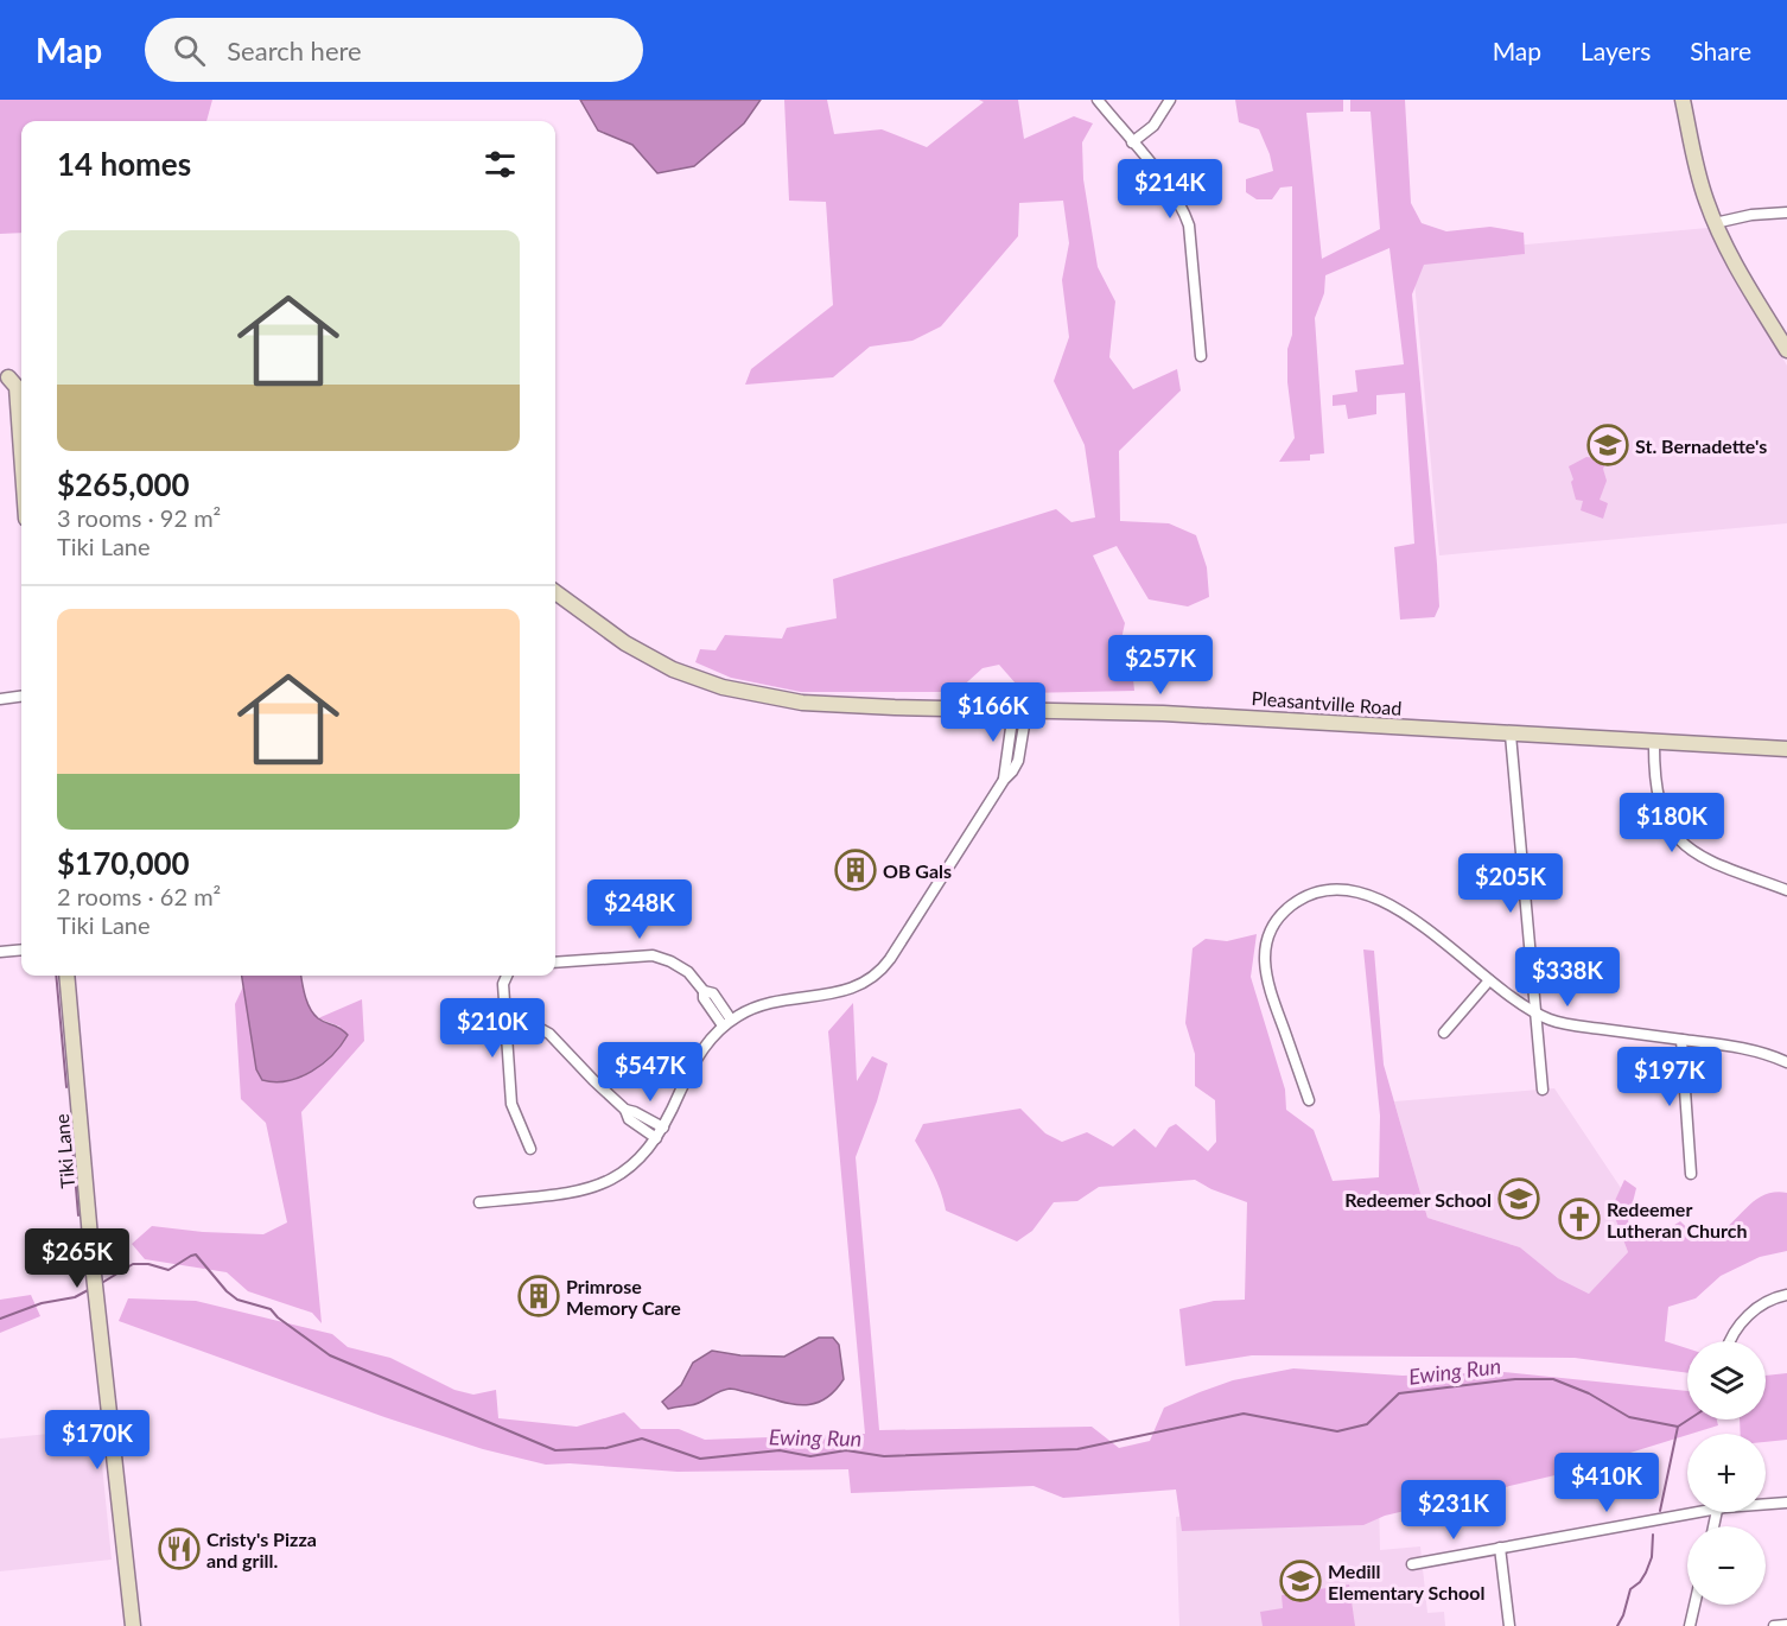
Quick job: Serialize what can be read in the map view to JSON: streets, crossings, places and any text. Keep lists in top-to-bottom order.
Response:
{
  "streets": {
    "main road": ["Pleasantville Road", "Tiki Lane"]
  },
  "water": ["Ewing Run"],
  "places": {
    "school or university": ["St. Bernadette's", "Redeemer School", "Medill Elementary School"],
    "building": ["OB Gals", "Primrose Memory Care"],
    "church": ["Redeemer Lutheran Church"],
    "restaurant": ["Cristy's Pizza and grill."]
  },
  "page": {
    "header": "Map",
    "search": "Search here",
    "nav": ["Map", "Layers", "Share"],
    "heading": "14 homes",
    "price": [
      "$214K",
      "$257K",
      "$166K",
      "$180K",
      "$205K",
      "$248K",
      "$338K",
      "$210K",
      "$547K",
      "$197K",
      "$265K",
      "$170K",
      "$410K",
      "$231K"
    ],
    "list": [
      {
        "name": "$265,000",
        "note": "3 rooms · 92 m² · Tiki Lane"
      },
      {
        "name": "$170,000",
        "note": "2 rooms · 62 m² · Tiki Lane"
      }
    ],
    "map_buttons": ["+", "−"]
  }
}
